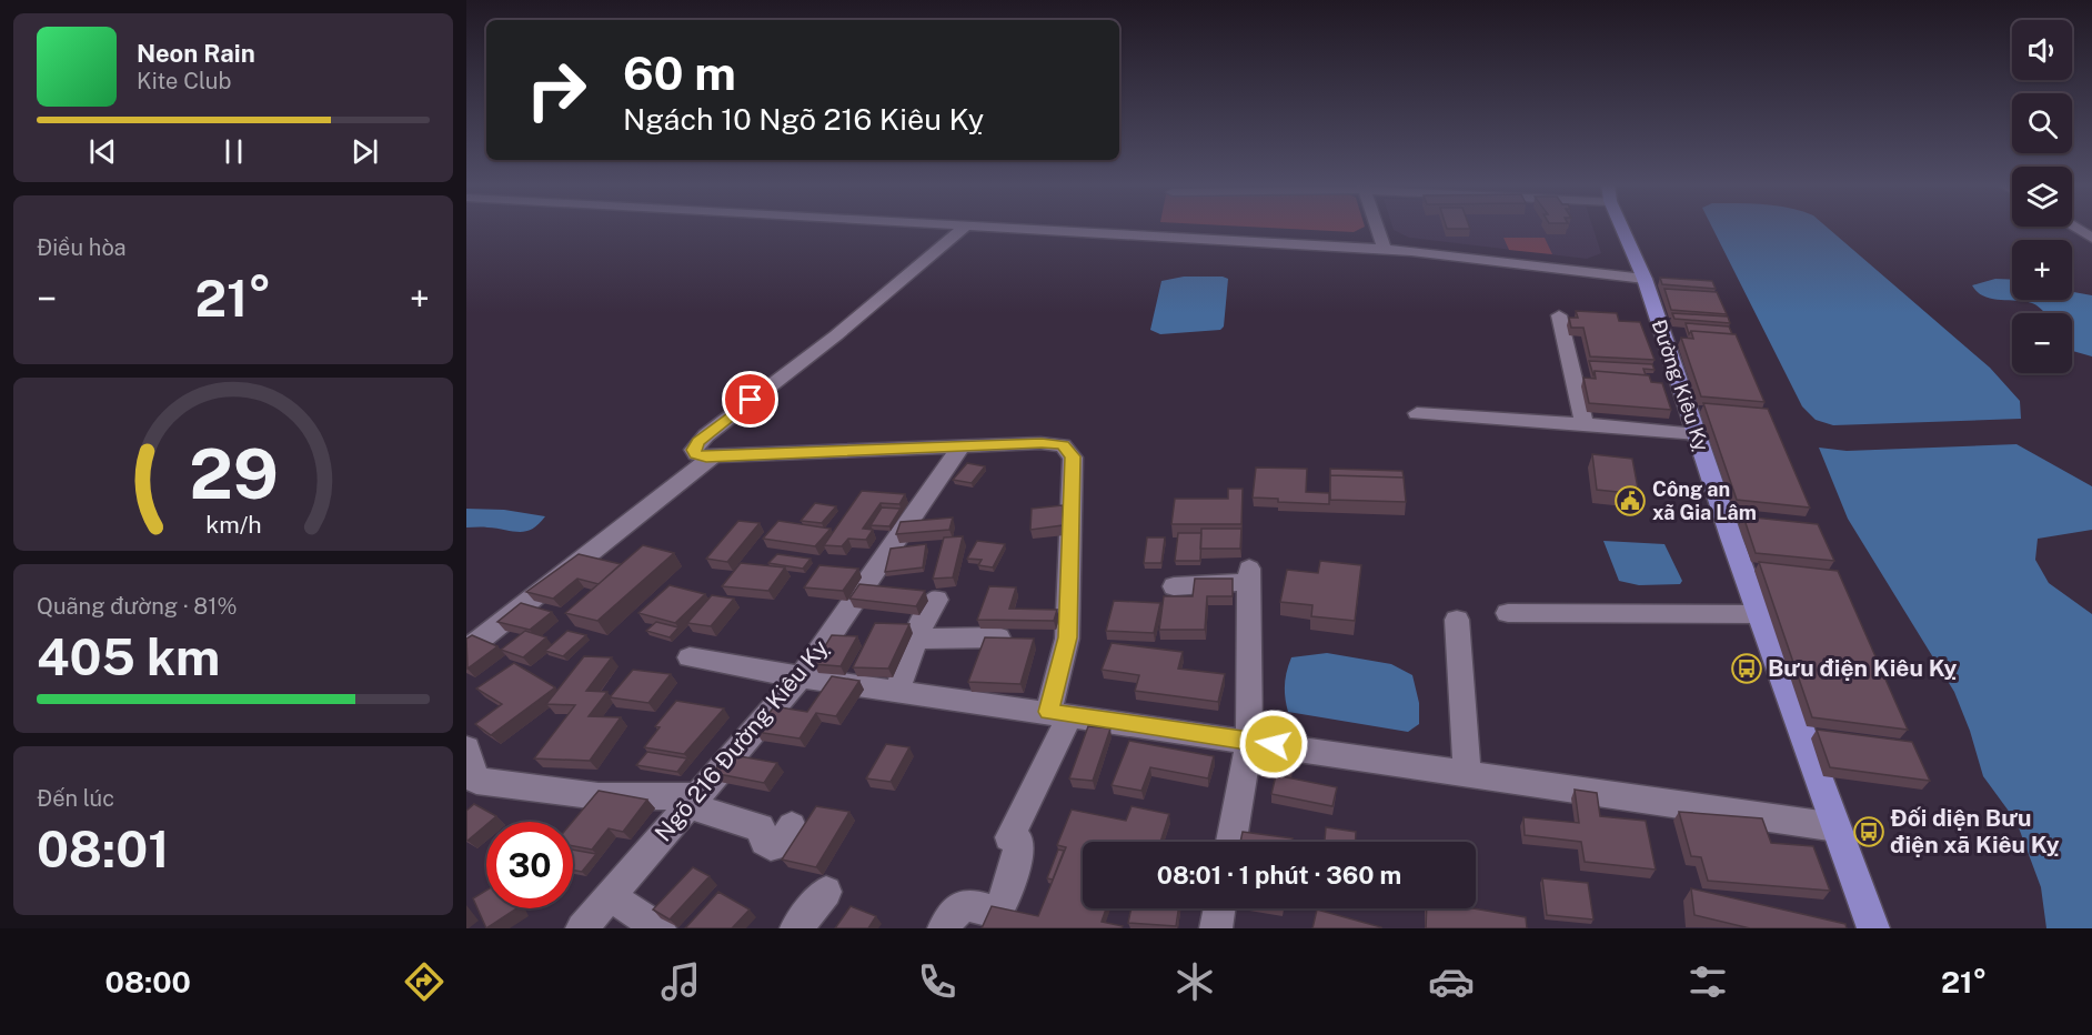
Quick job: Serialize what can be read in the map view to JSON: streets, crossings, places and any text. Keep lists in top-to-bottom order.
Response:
{
  "streets": {
    "main road": ["Đường Kiêu Kỵ"],
    "street": ["Ngõ 216 Đường Kiêu Kỵ"]
  },
  "places": {
    "public building": ["Công an xã Gia Lâm"],
    "bus stop": ["Bưu điện Kiêu Kỵ", "Đối diện Bưu điện xã Kiêu Kỵ"]
  },
  "page": {
    "map_buttons": ["+", "−"],
    "turn": ["60 m", "Ngách 10 Ngõ 216 Kiêu Kỵ"],
    "song": ["Neon Rain", "Kite Club"],
    "tile": [
      "Điều hòa",
      ["Quãng đường · 81%", "405 km"],
      ["Đến lúc", "08:01"]
    ],
    "heat": ["−", "21°", "+"],
    "limit": "30",
    "trip": "08:01 · 1 phút · 360 m",
    "tabs": ["08:00", "21°"],
    "gauge": ["29", "km/h"]
  }
}
